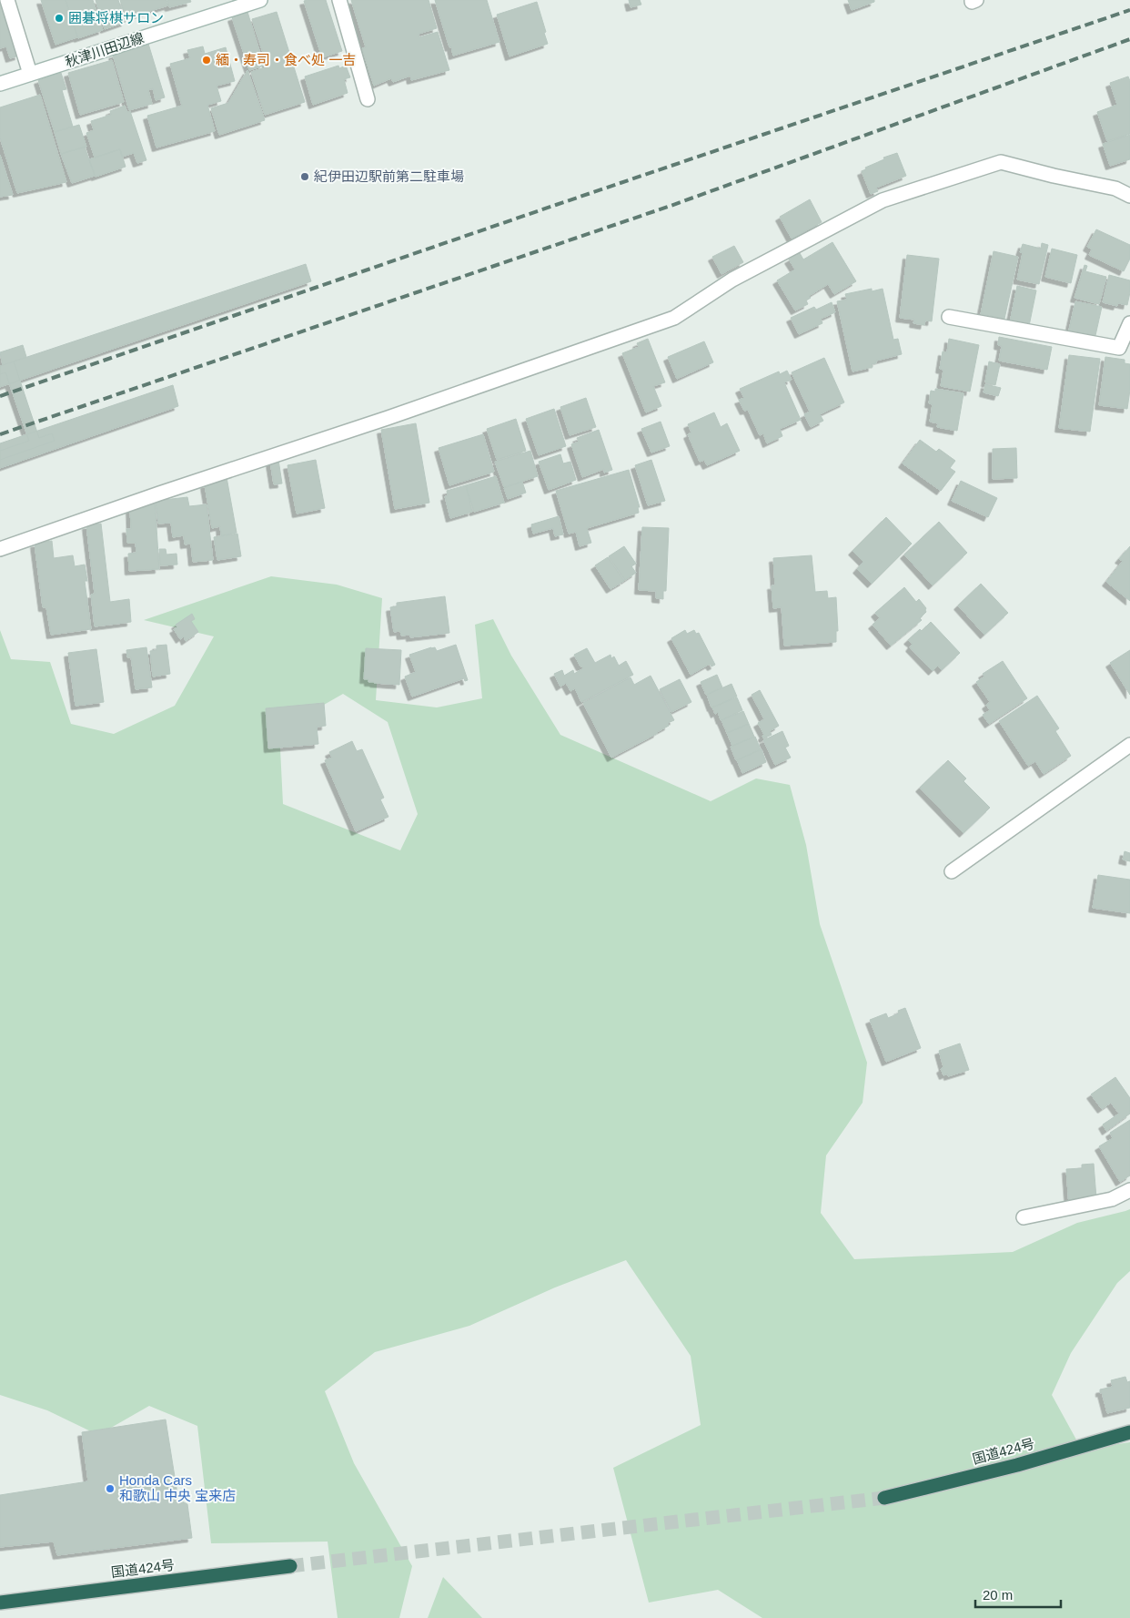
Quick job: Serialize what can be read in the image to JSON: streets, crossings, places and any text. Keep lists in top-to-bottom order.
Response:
{
  "streets": {
    "highway": ["国道424号"],
    "street": ["秋津川田辺線"]
  },
  "places": [
    "囲碁将棋サロン",
    "緬・寿司・食べ処 一吉",
    "紀伊田辺駅前第二駐車場",
    "Honda Cars 和歌山 中央 宝来店"
  ],
  "scale_bar": "20 m"
}
